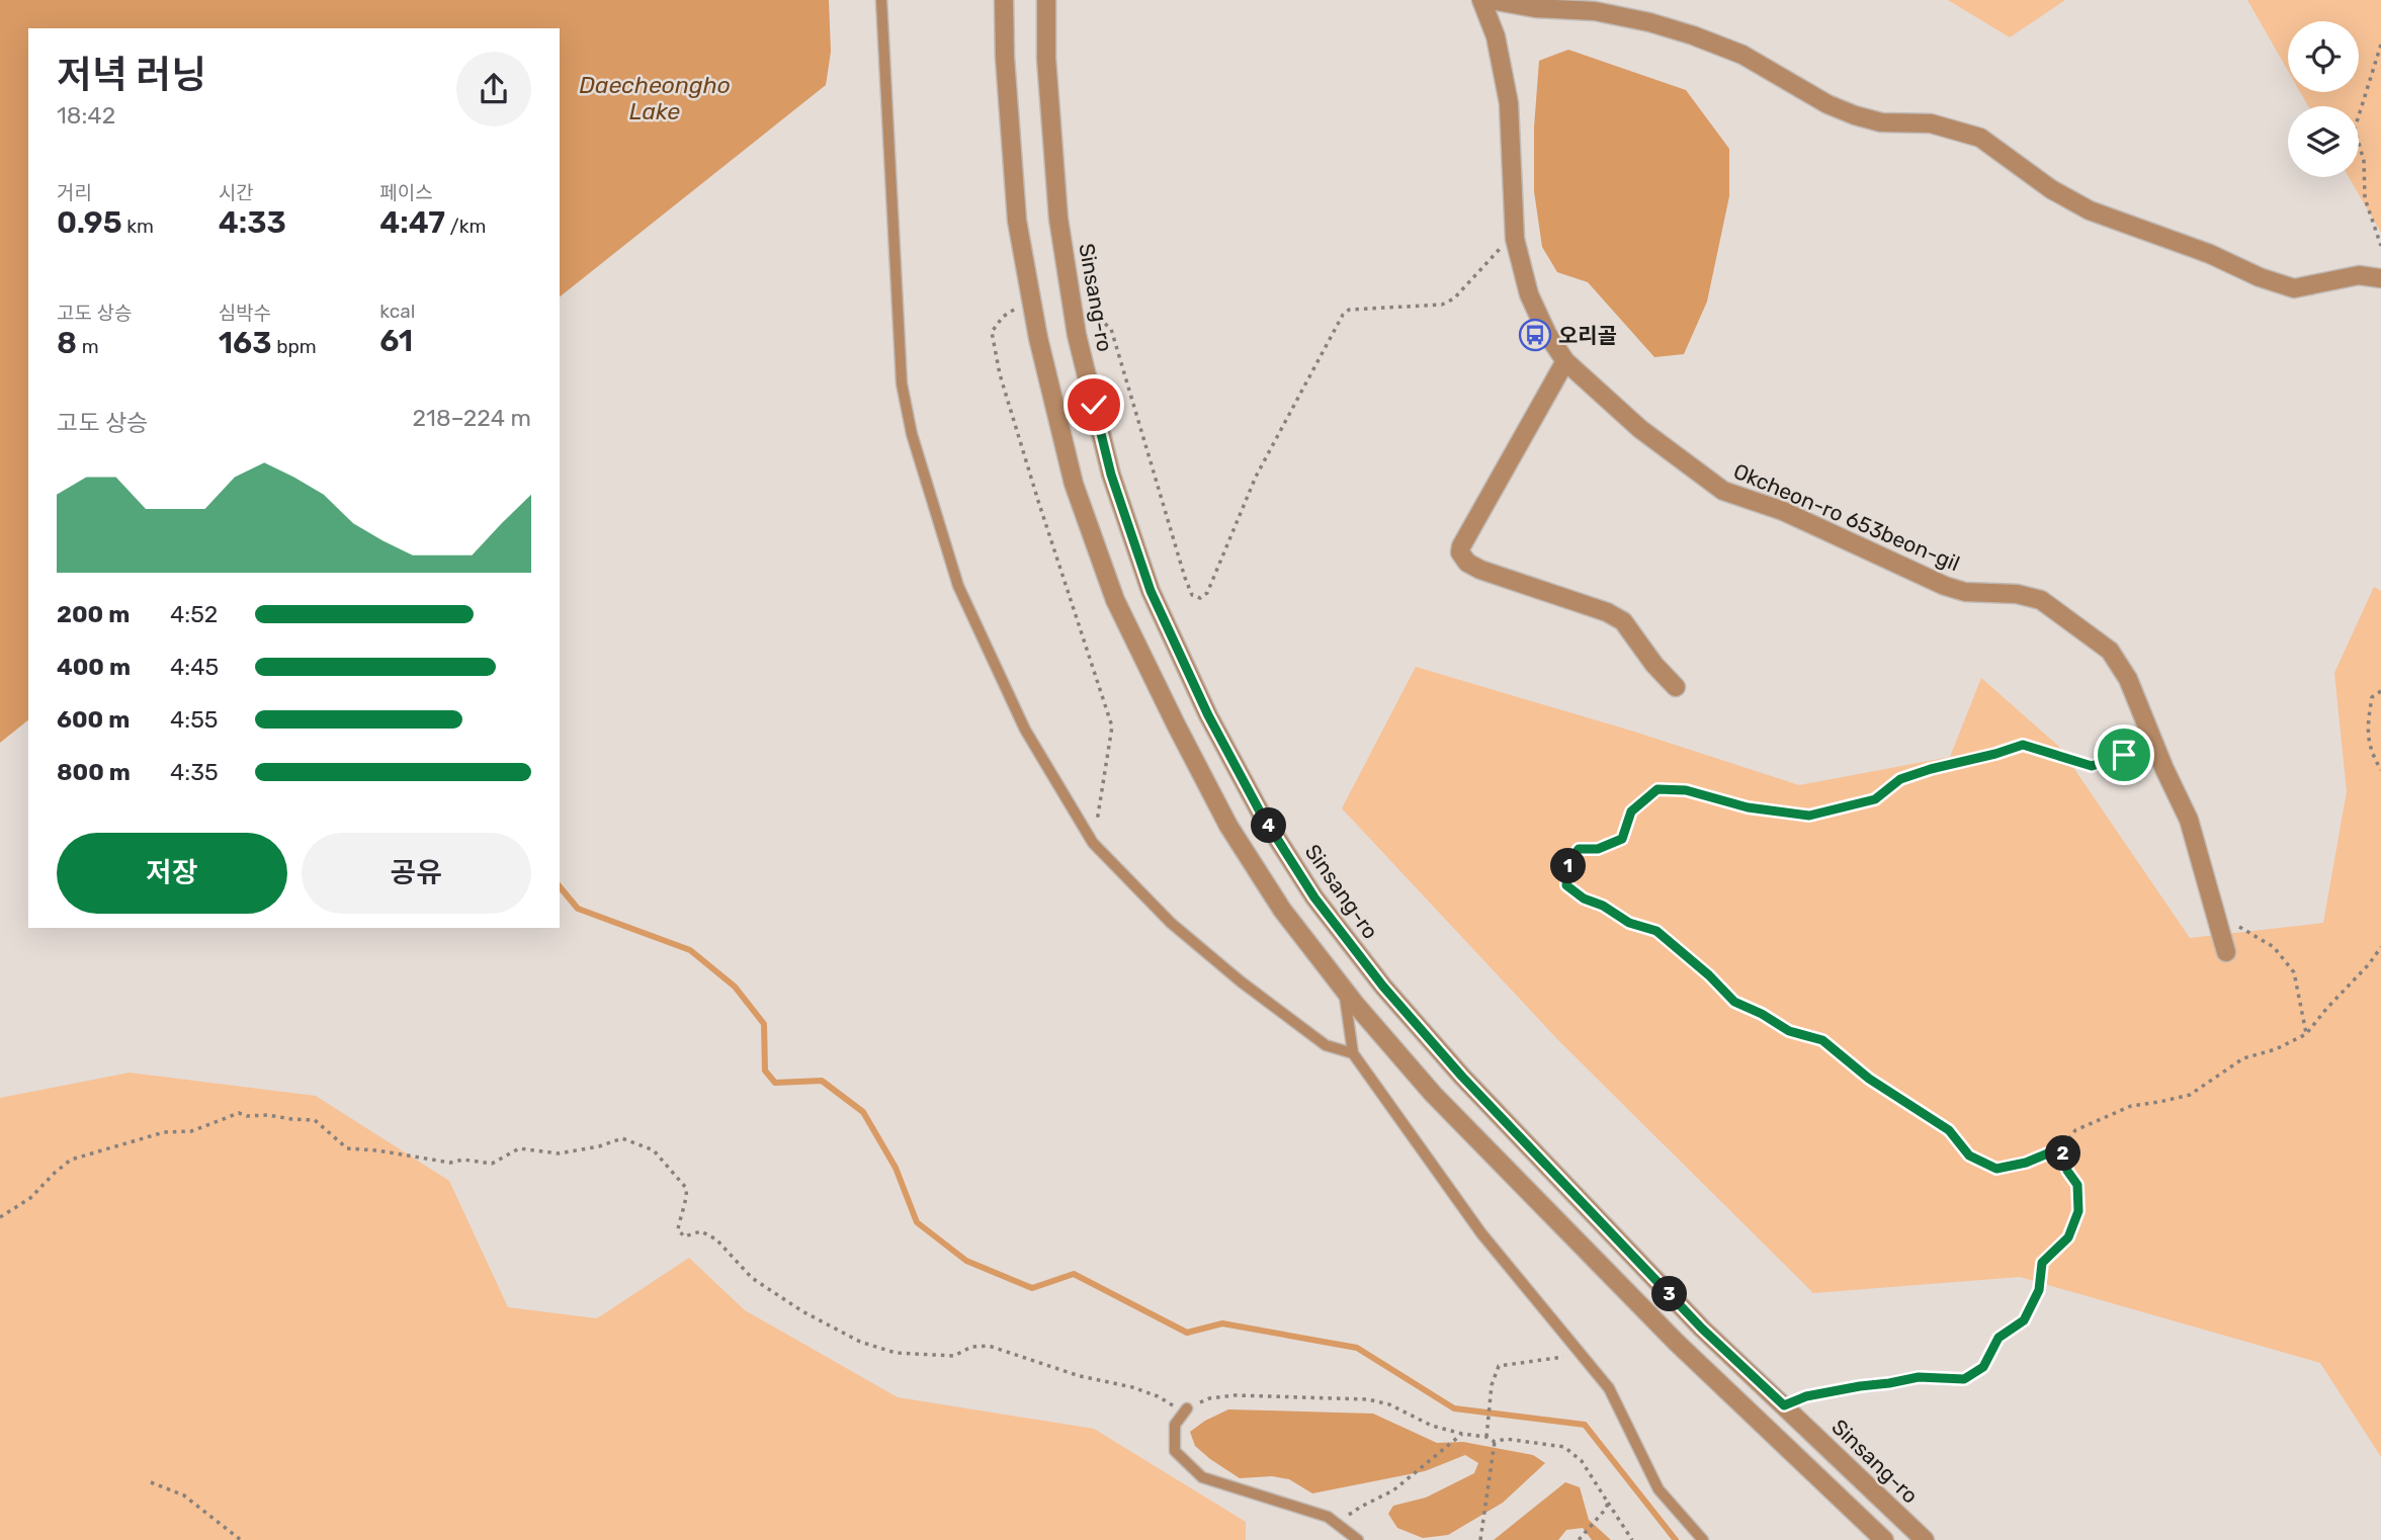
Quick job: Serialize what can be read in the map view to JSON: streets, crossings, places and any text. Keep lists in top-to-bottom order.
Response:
{
  "streets": {
    "street": ["Sinsang-ro", "Okcheon-ro 653beon-gil"]
  },
  "water": ["Daecheongho Lake"],
  "places": {
    "bus stop": ["오리골"]
  },
  "page": {
    "heading": ["저녁 러닝", "18:42"],
    "stats": [
      ["거리", "0.95 km"],
      ["시간", "4:33"],
      ["페이스", "4:47 /km"],
      ["고도 상승", "8 m"],
      ["심박수", "163 bpm"],
      ["kcal", "61"]
    ],
    "chart": ["고도 상승", "218–224 m"],
    "list": [
      {
        "name": "200 m",
        "note": "4:52"
      },
      {
        "name": "400 m",
        "note": "4:45"
      },
      {
        "name": "600 m",
        "note": "4:55"
      },
      {
        "name": "800 m",
        "note": "4:35"
      }
    ],
    "pins": [
      "4",
      "1",
      "2",
      "3"
    ],
    "buttons": ["저장", "공유"]
  }
}
